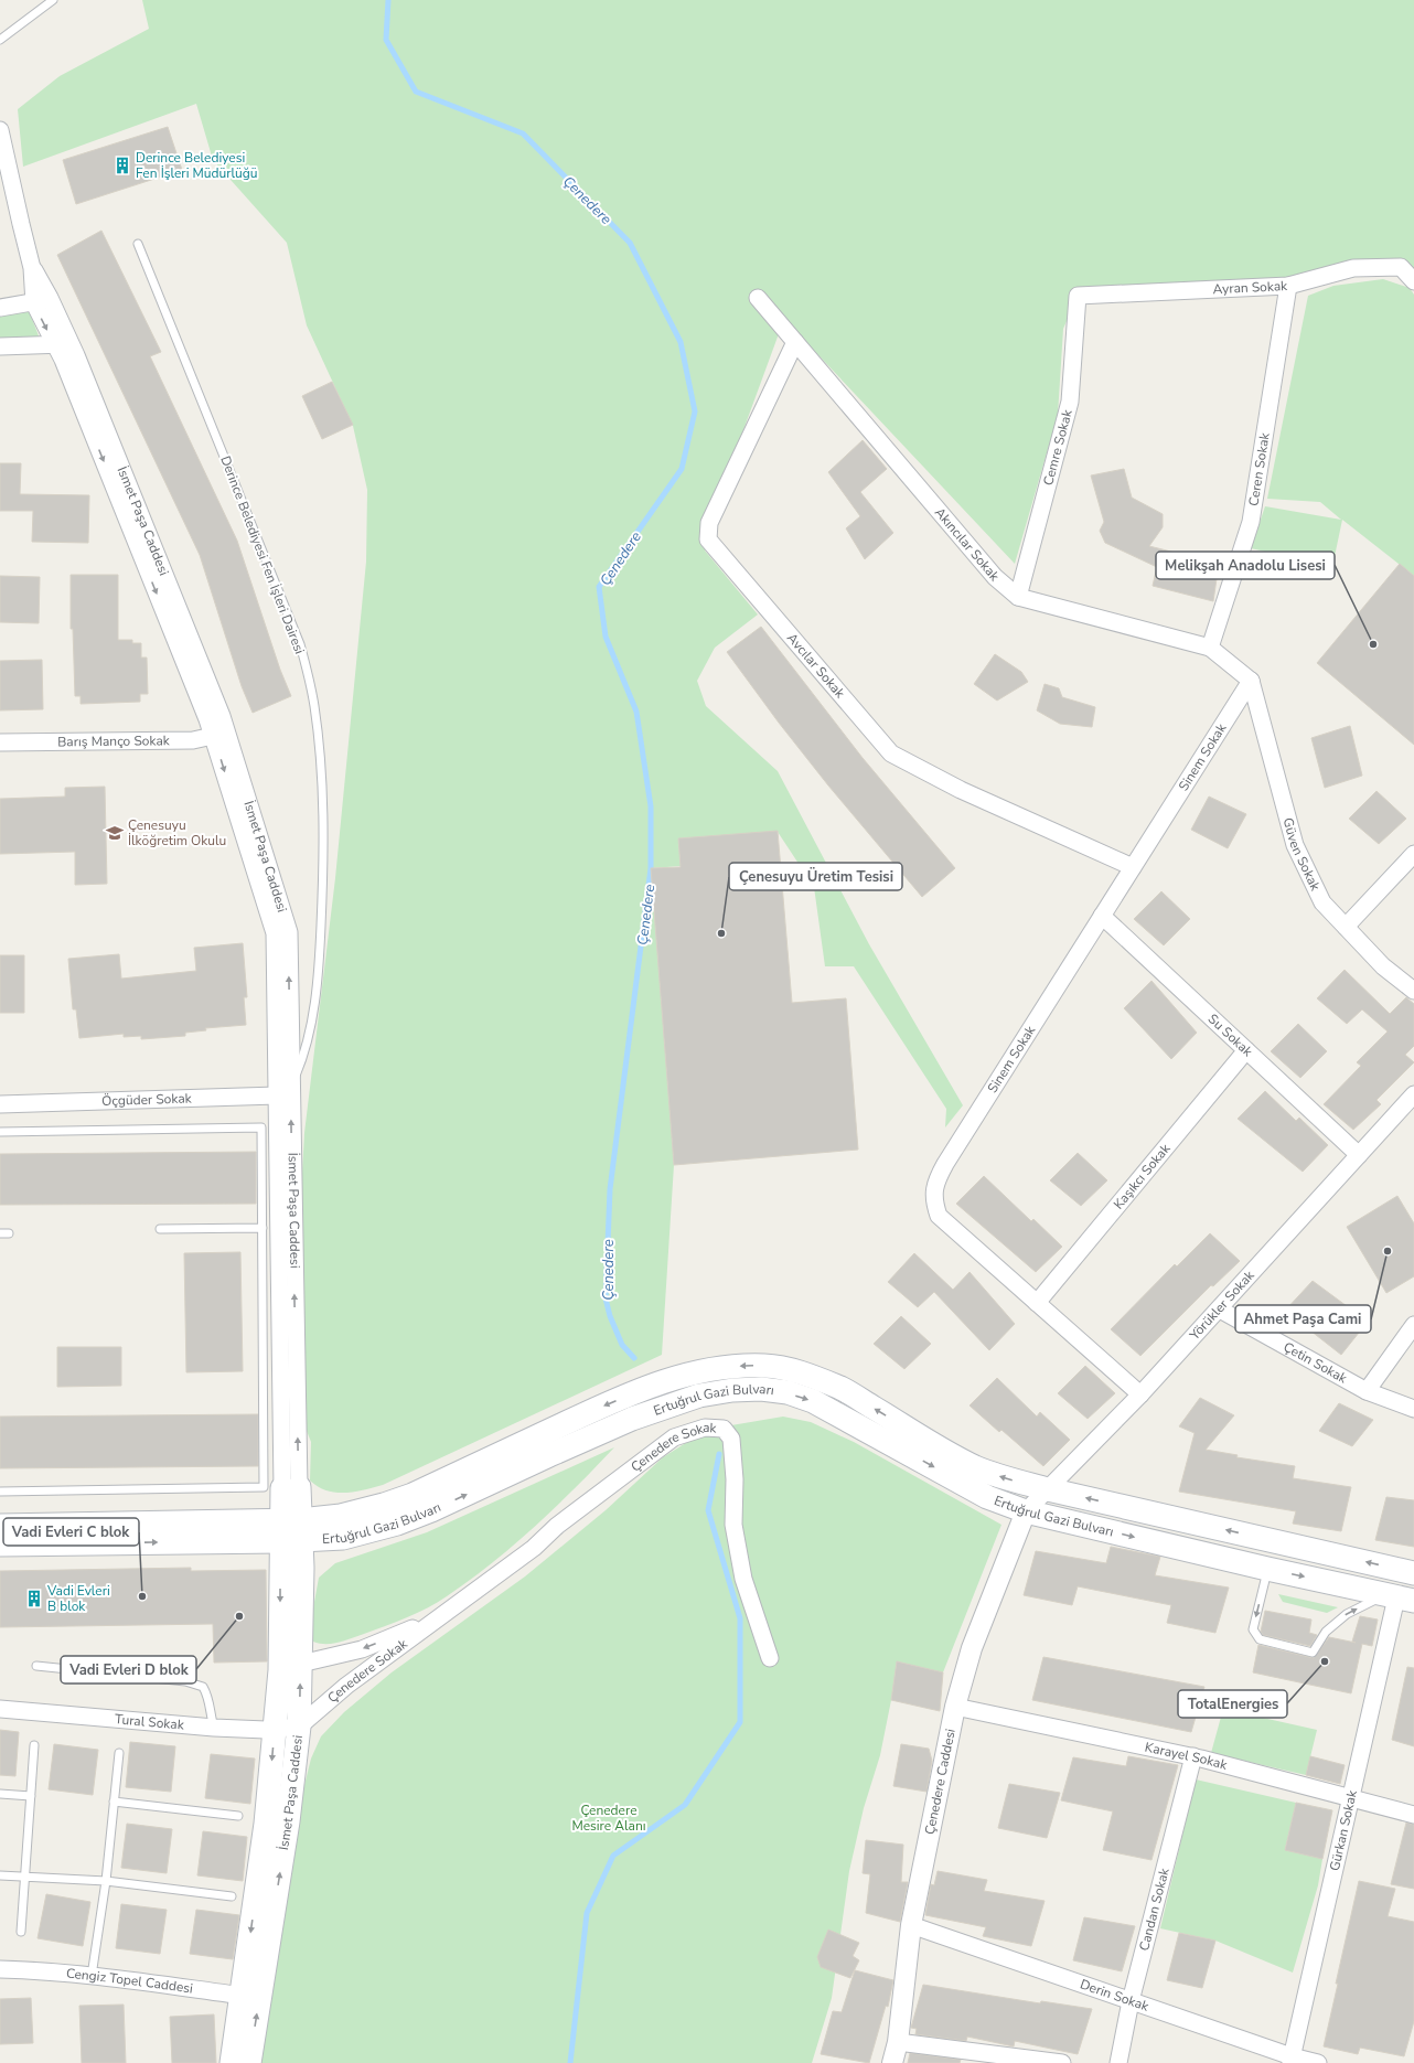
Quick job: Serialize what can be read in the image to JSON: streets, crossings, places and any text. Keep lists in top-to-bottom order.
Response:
{
  "streets": {
    "main road": ["İsmet Paşa Caddesi", "Ertuğrul Gazi Bulvarı"],
    "street": [
      "Ayran Sokak",
      "Cemre Sokak",
      "Ceren Sokak",
      "Akıncılar Sokak",
      "Avcılar Sokak",
      "Barış Manço Sokak",
      "Sinem Sokak",
      "Güven Sokak",
      "Su Sokak",
      "Öçgüder Sokak",
      "Kaşıkcı Sokak",
      "Yörükler Sokak",
      "Çetin Sokak",
      "Çenedere Sokak",
      "Tural Sokak",
      "Karayel Sokak",
      "Çenedere Caddesi",
      "Gürkan Sokak",
      "Candan Sokak",
      "Cengiz Topel Caddesi",
      "Derin Sokak"
    ],
    "lane": ["Derince Belediyesi Fen İşleri Dairesi"]
  },
  "crossings": [
    ["Ayran Sokak", "Cemre Sokak"],
    ["Ayran Sokak", "Ceren Sokak"],
    ["Cemre Sokak", "Akıncılar Sokak"],
    ["Ceren Sokak", "Akıncılar Sokak"],
    ["İsmet Paşa Caddesi", "Derince Belediyesi Fen İşleri Dairesi"],
    ["İsmet Paşa Caddesi", "Barış Manço Sokak"],
    ["İsmet Paşa Caddesi", "Öçgüder Sokak"],
    ["İsmet Paşa Caddesi", "Ertuğrul Gazi Bulvarı"],
    ["İsmet Paşa Caddesi", "Çenedere Sokak"],
    ["İsmet Paşa Caddesi", "Tural Sokak"],
    ["İsmet Paşa Caddesi", "Cengiz Topel Caddesi"],
    ["Akıncılar Sokak", "Avcılar Sokak"],
    ["Akıncılar Sokak", "Sinem Sokak"],
    ["Akıncılar Sokak", "Güven Sokak"],
    ["Derince Belediyesi Fen İşleri Dairesi", "Öçgüder Sokak"],
    ["Avcılar Sokak", "Sinem Sokak"],
    ["Sinem Sokak", "Güven Sokak"],
    ["Sinem Sokak", "Su Sokak"],
    ["Sinem Sokak", "Kaşıkcı Sokak"],
    ["Sinem Sokak", "Yörükler Sokak"],
    ["Su Sokak", "Kaşıkcı Sokak"],
    ["Su Sokak", "Yörükler Sokak"],
    ["Yörükler Sokak", "Çetin Sokak"],
    ["Yörükler Sokak", "Ertuğrul Gazi Bulvarı"],
    ["Yörükler Sokak", "Çenedere Caddesi"],
    ["Ertuğrul Gazi Bulvarı", "Çenedere Caddesi"],
    ["Ertuğrul Gazi Bulvarı", "Gürkan Sokak"],
    ["Çenedere Sokak", "Tural Sokak"],
    ["Karayel Sokak", "Çenedere Caddesi"],
    ["Karayel Sokak", "Gürkan Sokak"],
    ["Karayel Sokak", "Candan Sokak"],
    ["Çenedere Caddesi", "Derin Sokak"],
    ["Gürkan Sokak", "Derin Sokak"],
    ["Candan Sokak", "Derin Sokak"]
  ],
  "water": ["Çenedere"],
  "parks": ["Çenedere Mesire Alanı"],
  "places": {
    "building": ["Derince Belediyesi Fen İşleri Müdürlüğü", "Vadi Evleri B blok"],
    "other": [
      "Melikşah Anadolu Lisesi",
      "Çenesuyu Üretim Tesisi",
      "Ahmet Paşa Cami",
      "Vadi Evleri C blok",
      "Vadi Evleri D blok",
      "TotalEnergies"
    ],
    "school or university": ["Çenesuyu İlköğretim Okulu"]
  }
}
